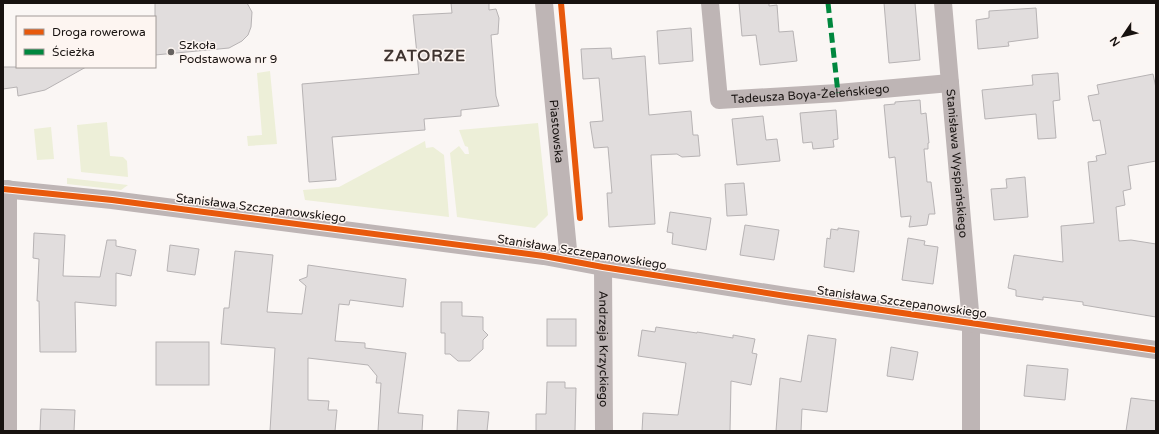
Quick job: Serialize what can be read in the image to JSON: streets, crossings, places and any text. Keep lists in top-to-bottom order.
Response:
{
  "streets": {
    "street": [
      "Tadeusza Boya-Żeleńskiego",
      "Piastowska",
      "Stanisława Wyspiańskiego",
      "Stanisława Szczepanowskiego",
      "Andrzeja Krzyckiego"
    ]
  },
  "crossings": [
    ["Tadeusza Boya-Żeleńskiego", "Stanisława Wyspiańskiego"],
    ["Piastowska", "Stanisława Szczepanowskiego"],
    ["Stanisława Wyspiańskiego", "Stanisława Szczepanowskiego"],
    ["Stanisława Szczepanowskiego", "Andrzeja Krzyckiego"]
  ],
  "districts": ["ZATORZE"],
  "places": ["Szkoła Podstawowa nr 9"],
  "legend": ["Droga rowerowa", "Ścieżka"],
  "north": "bottom left"
}
